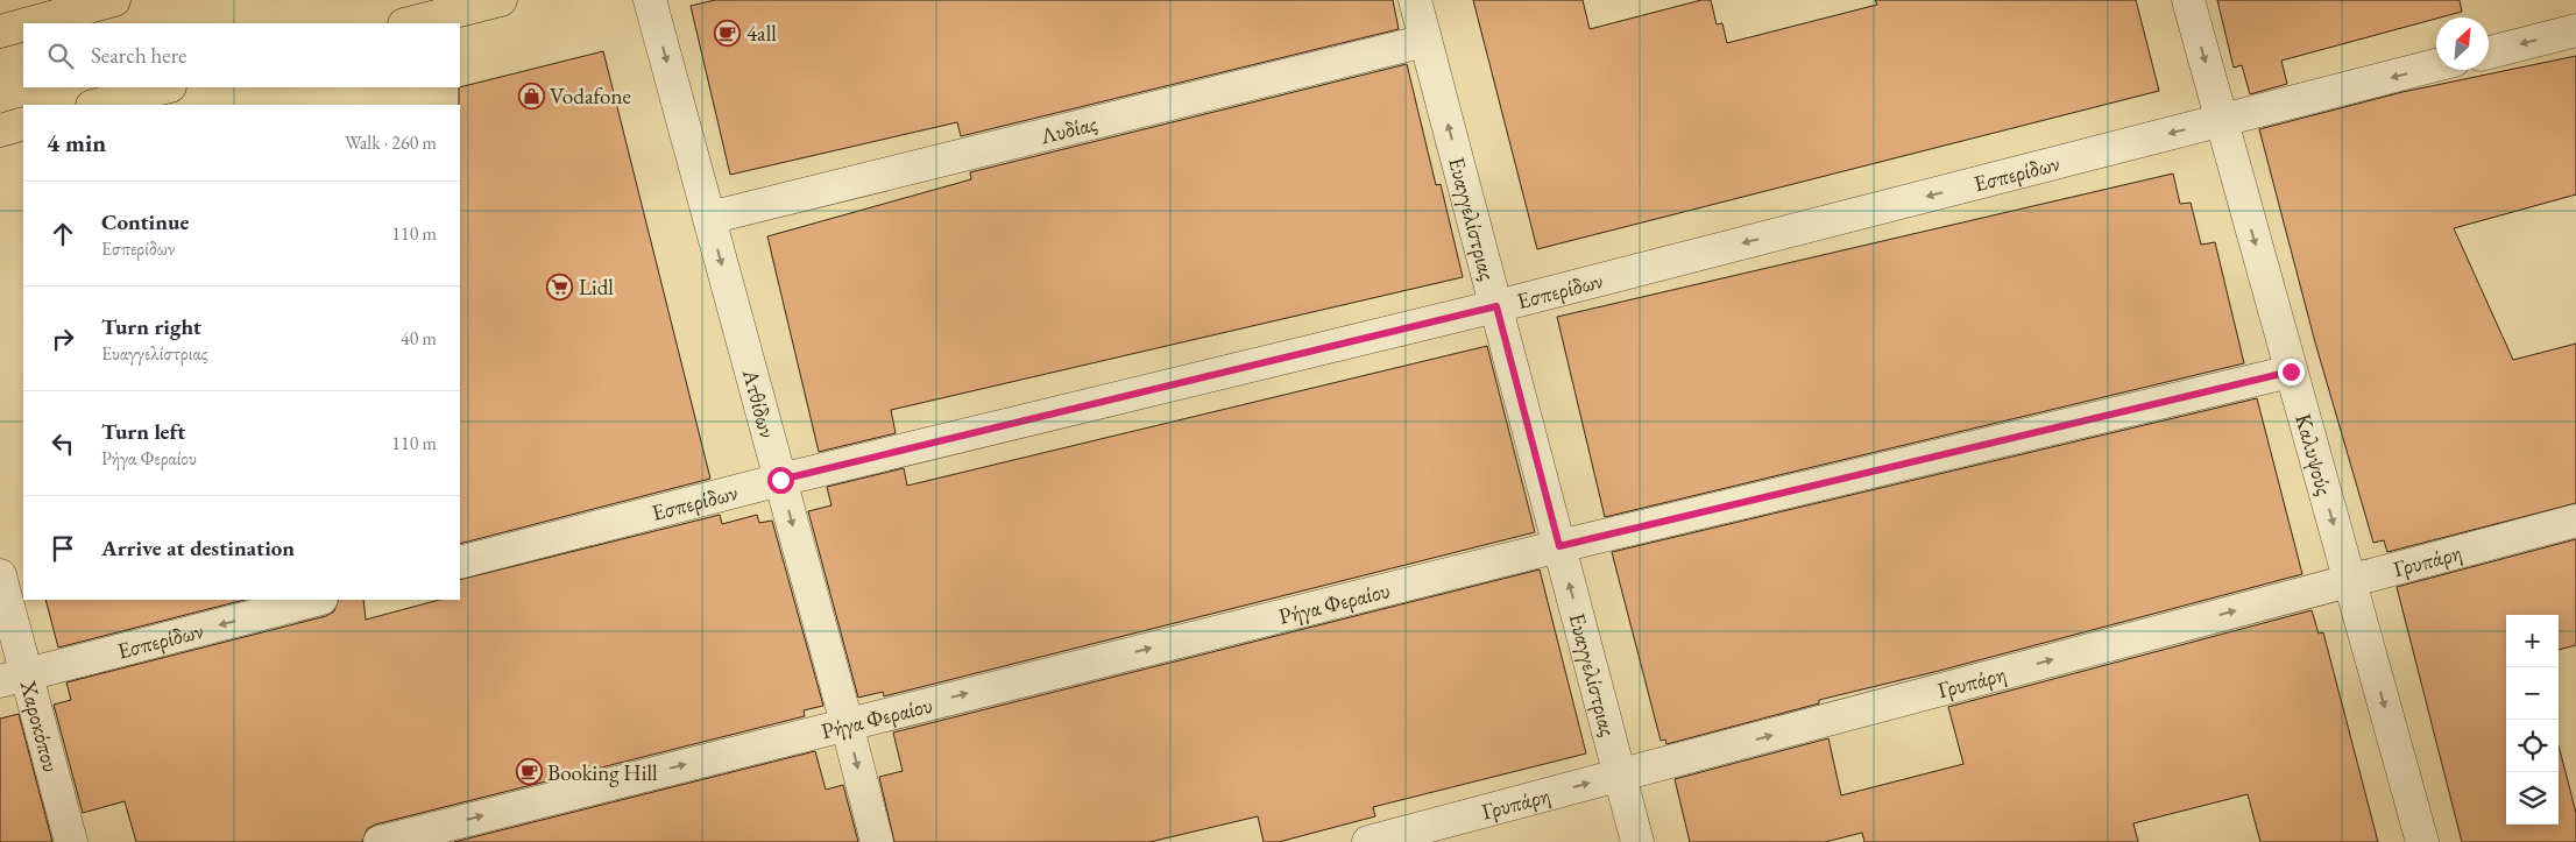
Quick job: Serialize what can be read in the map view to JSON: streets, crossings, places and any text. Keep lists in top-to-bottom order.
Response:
{
  "streets": {
    "street": [
      "Λυδίας",
      "Εσπερίδων",
      "Ευαγγελίστριας",
      "Ατθίδων",
      "Καλυψούς",
      "Γρυπάρη",
      "Ρήγα Φεραίου",
      "Χαροκόπου"
    ]
  },
  "crossings": [
    ["Λυδίας", "Ευαγγελίστριας"],
    ["Λυδίας", "Ατθίδων"],
    ["Εσπερίδων", "Ευαγγελίστριας"],
    ["Εσπερίδων", "Ατθίδων"],
    ["Εσπερίδων", "Καλυψούς"],
    ["Εσπερίδων", "Χαροκόπου"],
    ["Ευαγγελίστριας", "Γρυπάρη"],
    ["Ευαγγελίστριας", "Ρήγα Φεραίου"],
    ["Ατθίδων", "Ρήγα Φεραίου"],
    ["Καλυψούς", "Γρυπάρη"],
    ["Καλυψούς", "Ρήγα Φεραίου"]
  ],
  "one_way": [
    "Εσπερίδων",
    "Ευαγγελίστριας",
    "Ατθίδων",
    "Καλυψούς",
    "Γρυπάρη",
    "Ρήγα Φεραίου"
  ],
  "places": {
    "cafe": ["4all", "Booking Hill"],
    "shop": ["Vodafone"],
    "supermarket": ["Lidl"]
  },
  "north": "top right",
  "page": {
    "search": "Search here",
    "heading": ["4 min", "Walk · 260 m"],
    "list": [
      ["Continue", "Εσπερίδων", "110 m"],
      ["Turn right", "Ευαγγελίστριας", "40 m"],
      ["Turn left", "Ρήγα Φεραίου", "110 m"],
      "Arrive at destination"
    ],
    "map_buttons": ["+", "−"]
  }
}
